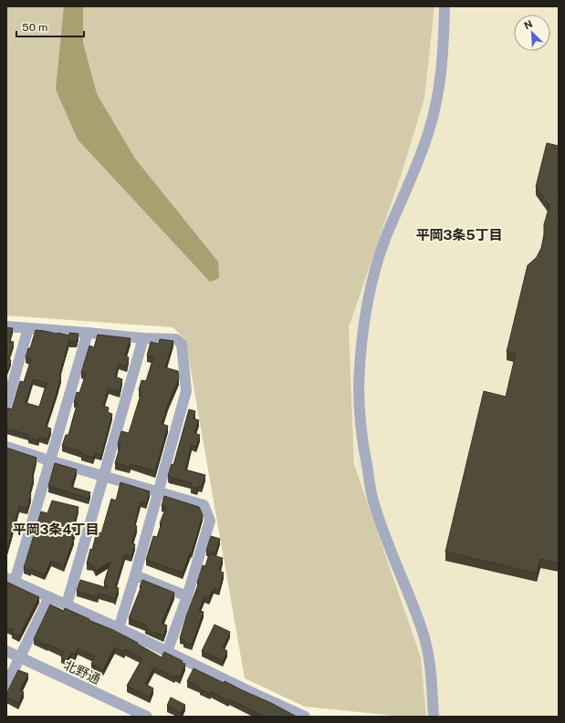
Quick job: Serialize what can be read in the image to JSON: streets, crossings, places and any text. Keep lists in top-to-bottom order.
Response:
{
  "streets": {
    "street": ["北野通"]
  },
  "districts": ["平岡3条5丁目", "平岡3条4丁目"],
  "scale_bar": "50 m",
  "north": "top left"
}
